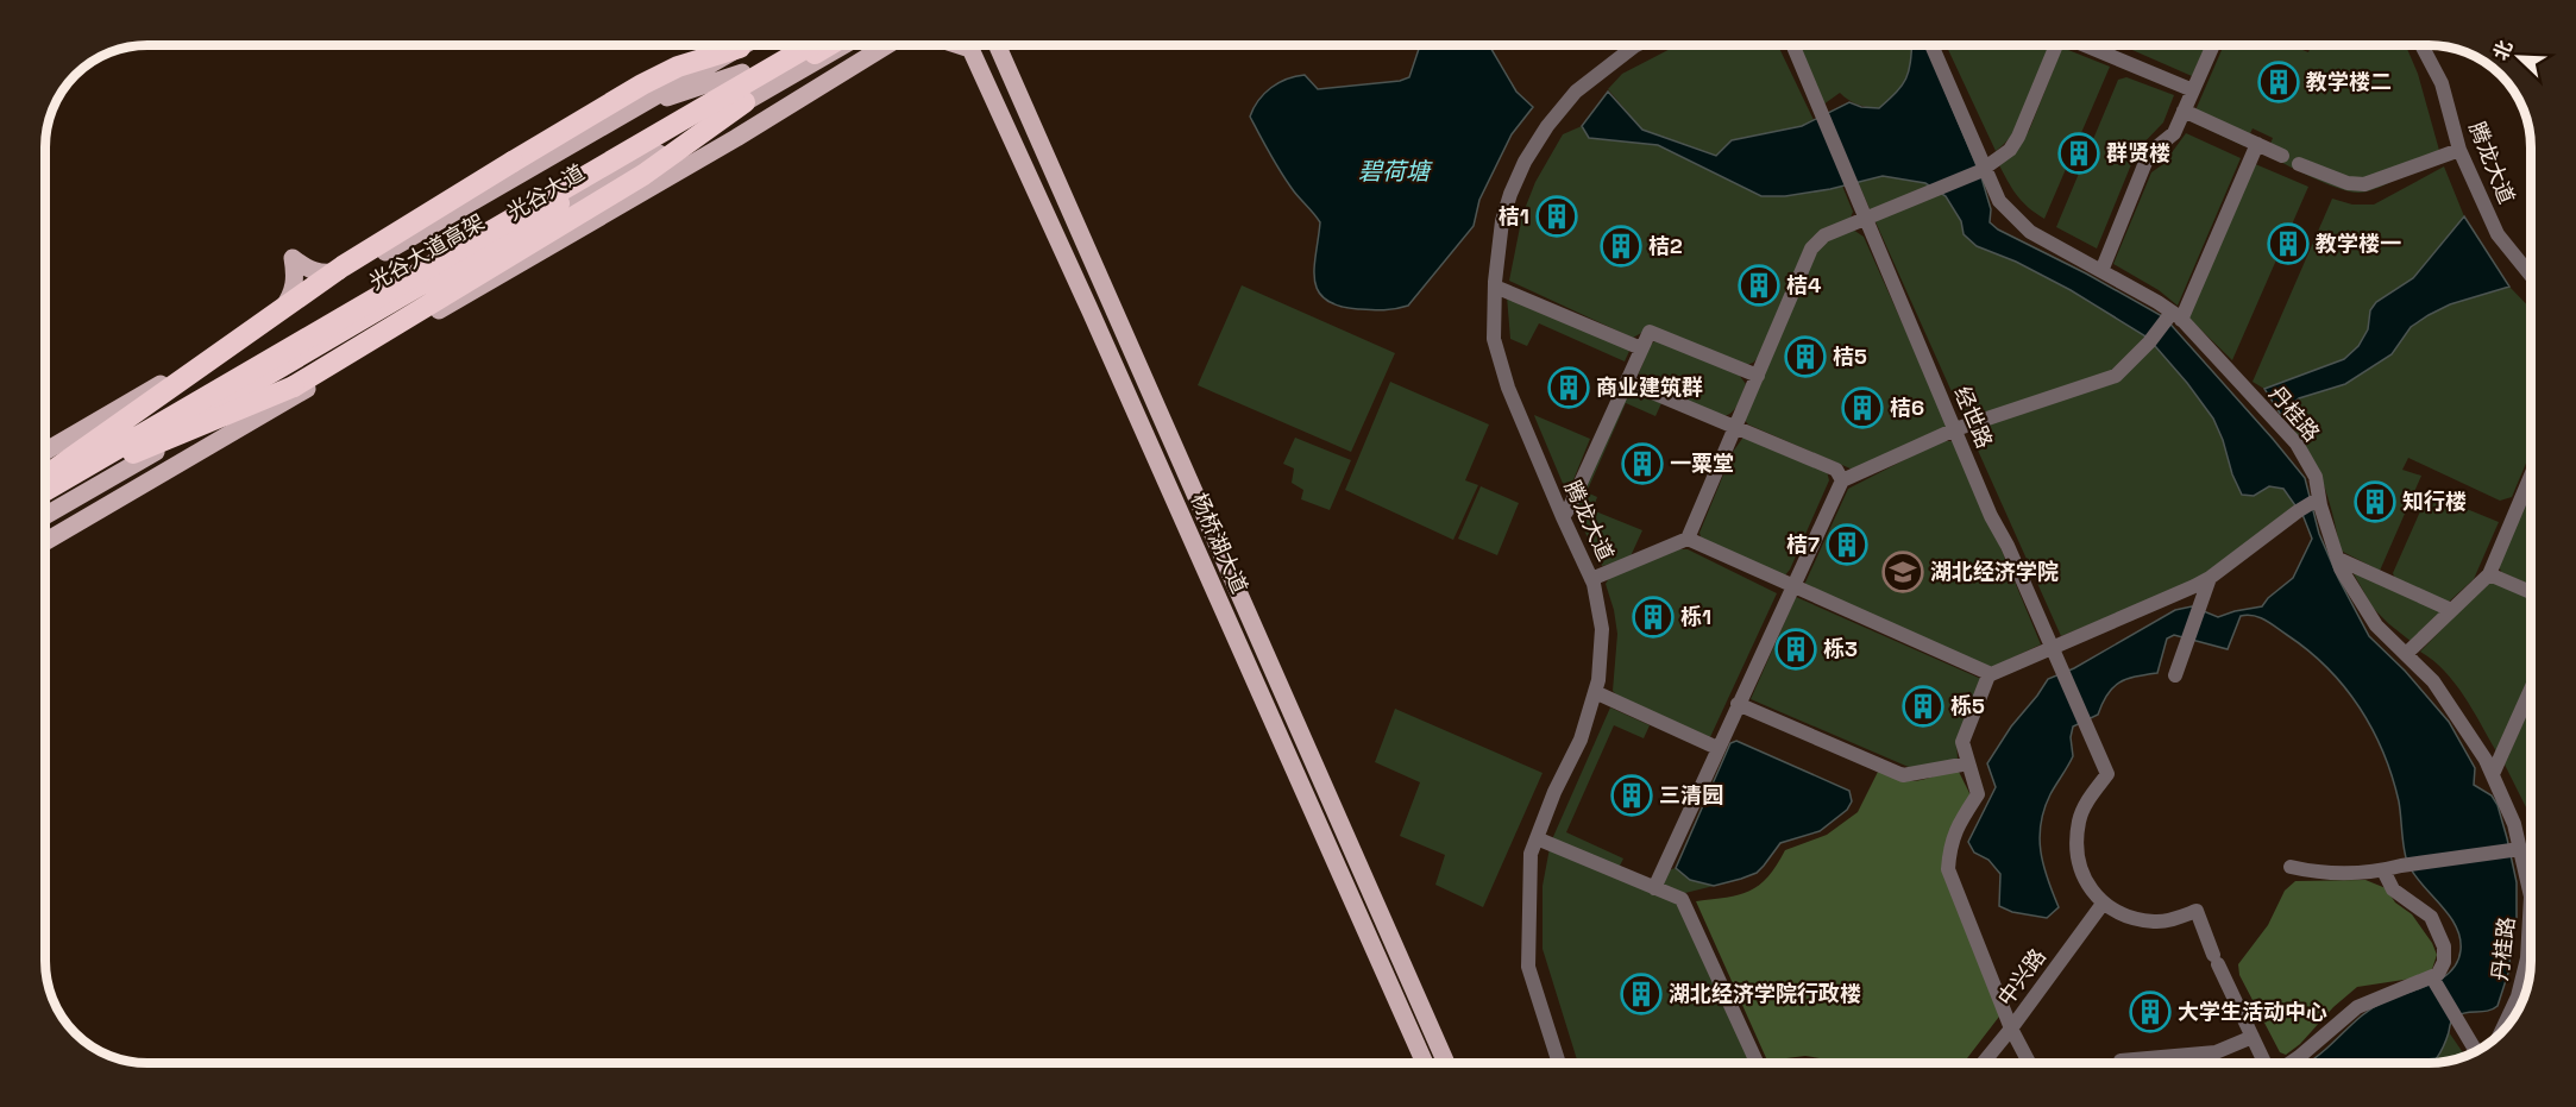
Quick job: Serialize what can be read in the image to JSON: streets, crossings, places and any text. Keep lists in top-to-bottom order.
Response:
{
  "streets": {
    "highway": ["光谷大道高架"],
    "main road": ["光谷大道", "杨桥湖大道"],
    "street": [
      "腾龙大道",
      "丹桂路",
      "经世路",
      "中兴路"
    ]
  },
  "crossings": [
    ["光谷大道", "光谷大道高架"],
    ["经世路", "中兴路"]
  ],
  "water": ["碧荷塘"],
  "places": {
    "building": [
      "教学楼二",
      "群贤楼",
      "桔1",
      "教学楼一",
      "桔2",
      "桔4",
      "桔5",
      "商业建筑群",
      "桔6",
      "一粟堂",
      "知行楼",
      "桔7",
      "栎1",
      "栎3",
      "栎5",
      "三清园",
      "湖北经济学院行政楼",
      "大学生活动中心"
    ],
    "school or university": ["湖北经济学院"]
  },
  "north": "top left"
}
